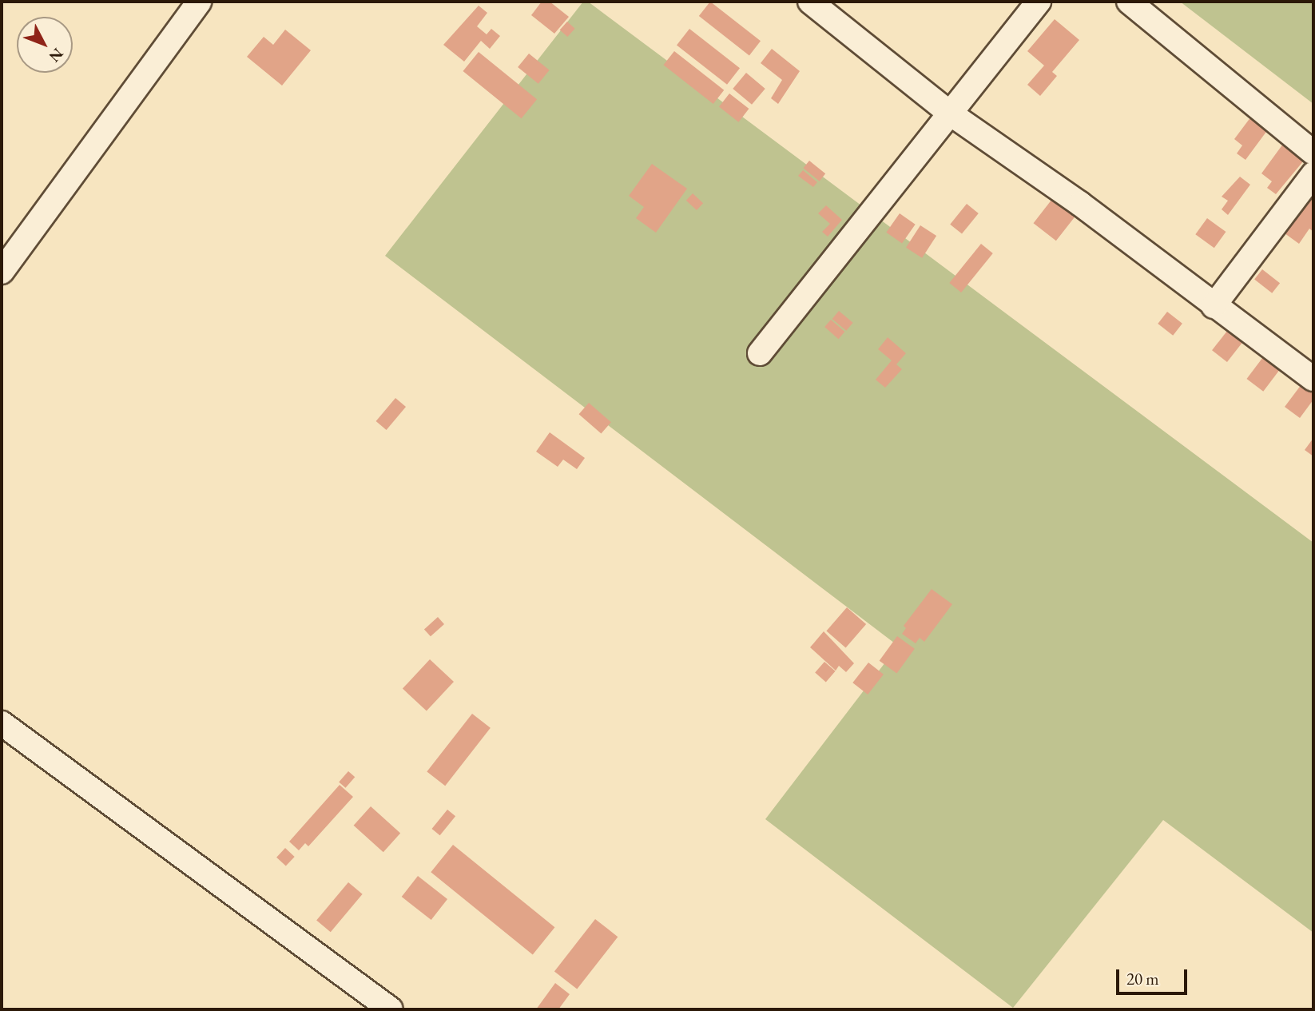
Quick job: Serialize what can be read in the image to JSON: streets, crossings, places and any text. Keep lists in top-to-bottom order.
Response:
{
  "scale_bar": "20 m",
  "north": "bottom right"
}
